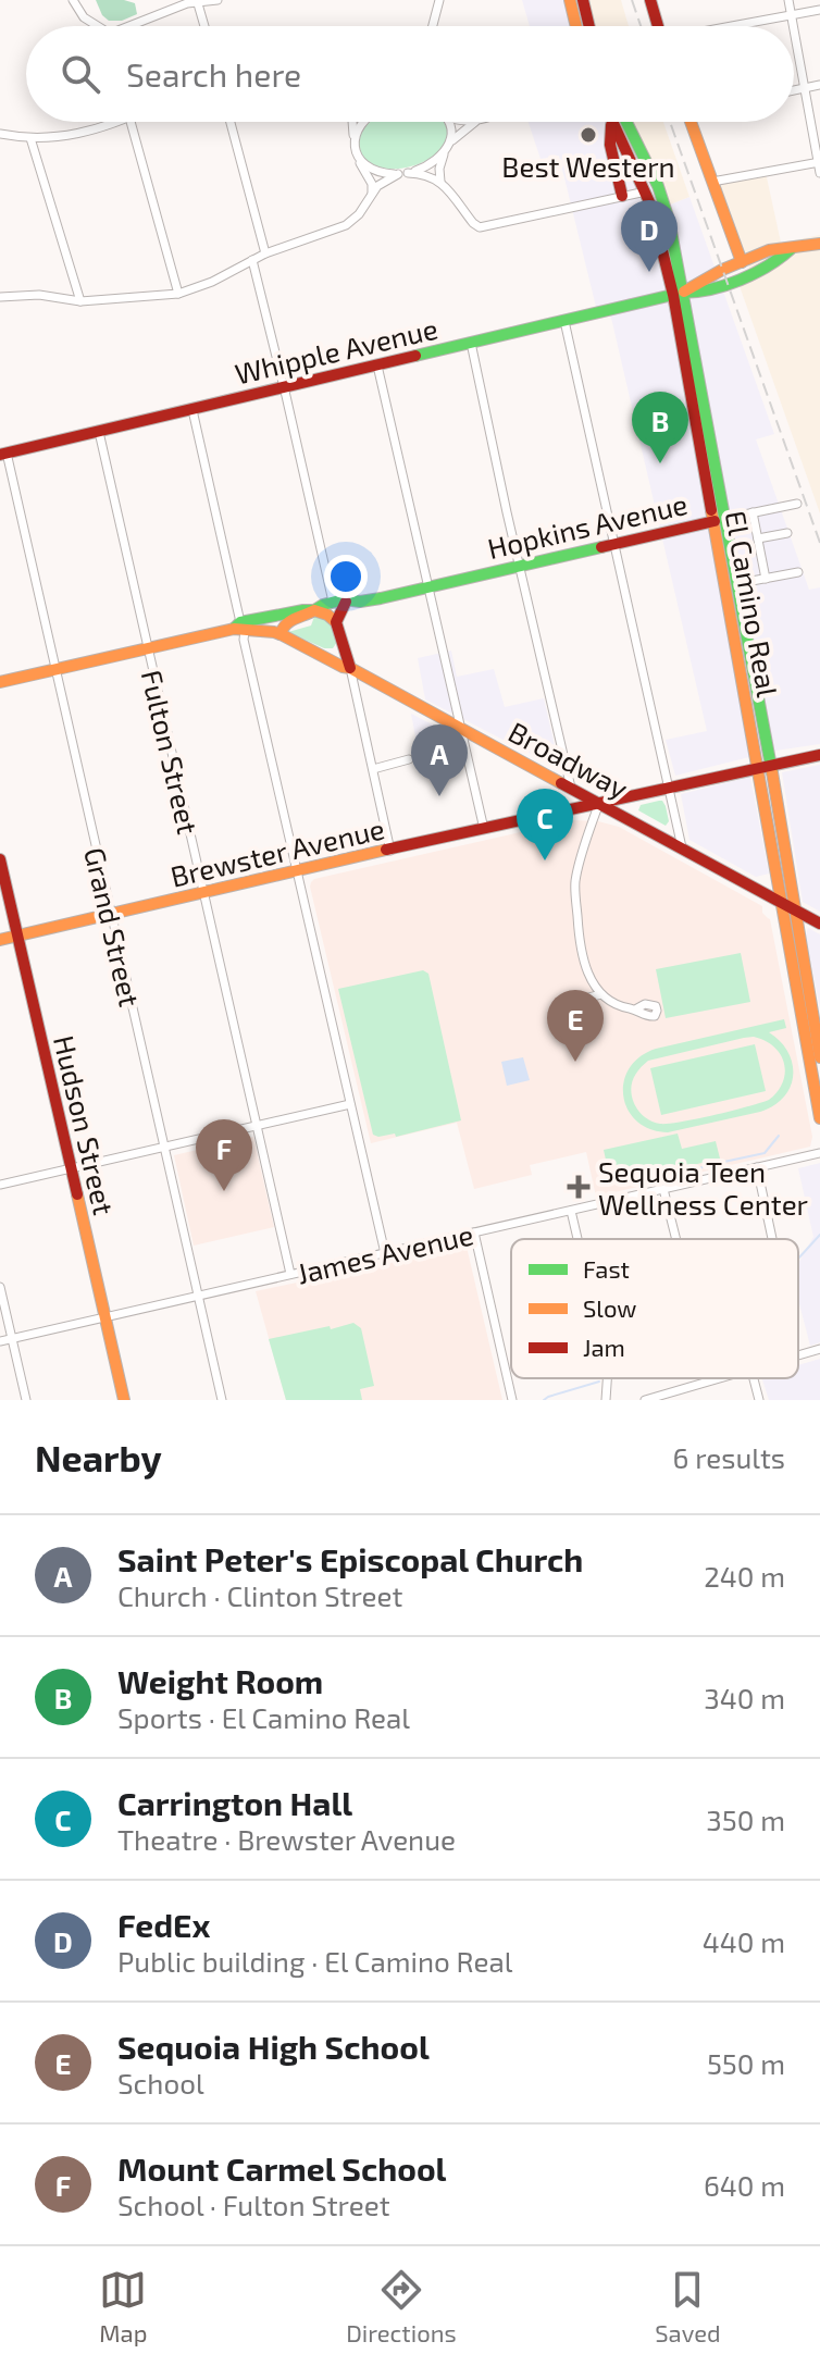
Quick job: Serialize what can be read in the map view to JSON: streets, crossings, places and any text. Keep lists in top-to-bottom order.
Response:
{
  "streets": {
    "street": [
      "Whipple Avenue",
      "Hopkins Avenue",
      "El Camino Real",
      "Fulton Street",
      "Broadway",
      "Brewster Avenue",
      "Grand Street",
      "Hudson Street",
      "James Avenue"
    ]
  },
  "crossings": [
    ["Whipple Avenue", "El Camino Real"],
    ["Whipple Avenue", "Fulton Street"],
    ["Whipple Avenue", "Grand Street"],
    ["Hopkins Avenue", "El Camino Real"],
    ["Hopkins Avenue", "Broadway"],
    ["El Camino Real", "Broadway"],
    ["El Camino Real", "Brewster Avenue"],
    ["Fulton Street", "Brewster Avenue"],
    ["Fulton Street", "James Avenue"],
    ["Broadway", "Brewster Avenue"],
    ["Brewster Avenue", "Grand Street"],
    ["Brewster Avenue", "Hudson Street"],
    ["Grand Street", "James Avenue"],
    ["Hudson Street", "James Avenue"]
  ],
  "places": {
    "other": ["Best Western"],
    "health": ["Sequoia Teen Wellness Center"]
  },
  "legend": ["Fast", "Slow", "Jam"],
  "page": {
    "search": "Search here",
    "pins": [
      "D",
      "B",
      "A",
      "C",
      "E",
      "F"
    ],
    "heading": ["Nearby", "6 results"],
    "list": [
      {
        "mark": "A",
        "name": "Saint Peter's Episcopal Church",
        "note": "Church · Clinton Street",
        "value": "240 m"
      },
      {
        "mark": "B",
        "name": "Weight Room",
        "note": "Sports · El Camino Real",
        "value": "340 m"
      },
      {
        "mark": "C",
        "name": "Carrington Hall",
        "note": "Theatre · Brewster Avenue",
        "value": "350 m"
      },
      {
        "mark": "D",
        "name": "FedEx",
        "note": "Public building · El Camino Real",
        "value": "440 m"
      },
      {
        "mark": "E",
        "name": "Sequoia High School",
        "note": "School",
        "value": "550 m"
      },
      {
        "mark": "F",
        "name": "Mount Carmel School",
        "note": "School · Fulton Street",
        "value": "640 m"
      }
    ],
    "nav": ["Map", "Directions", "Saved"]
  }
}
